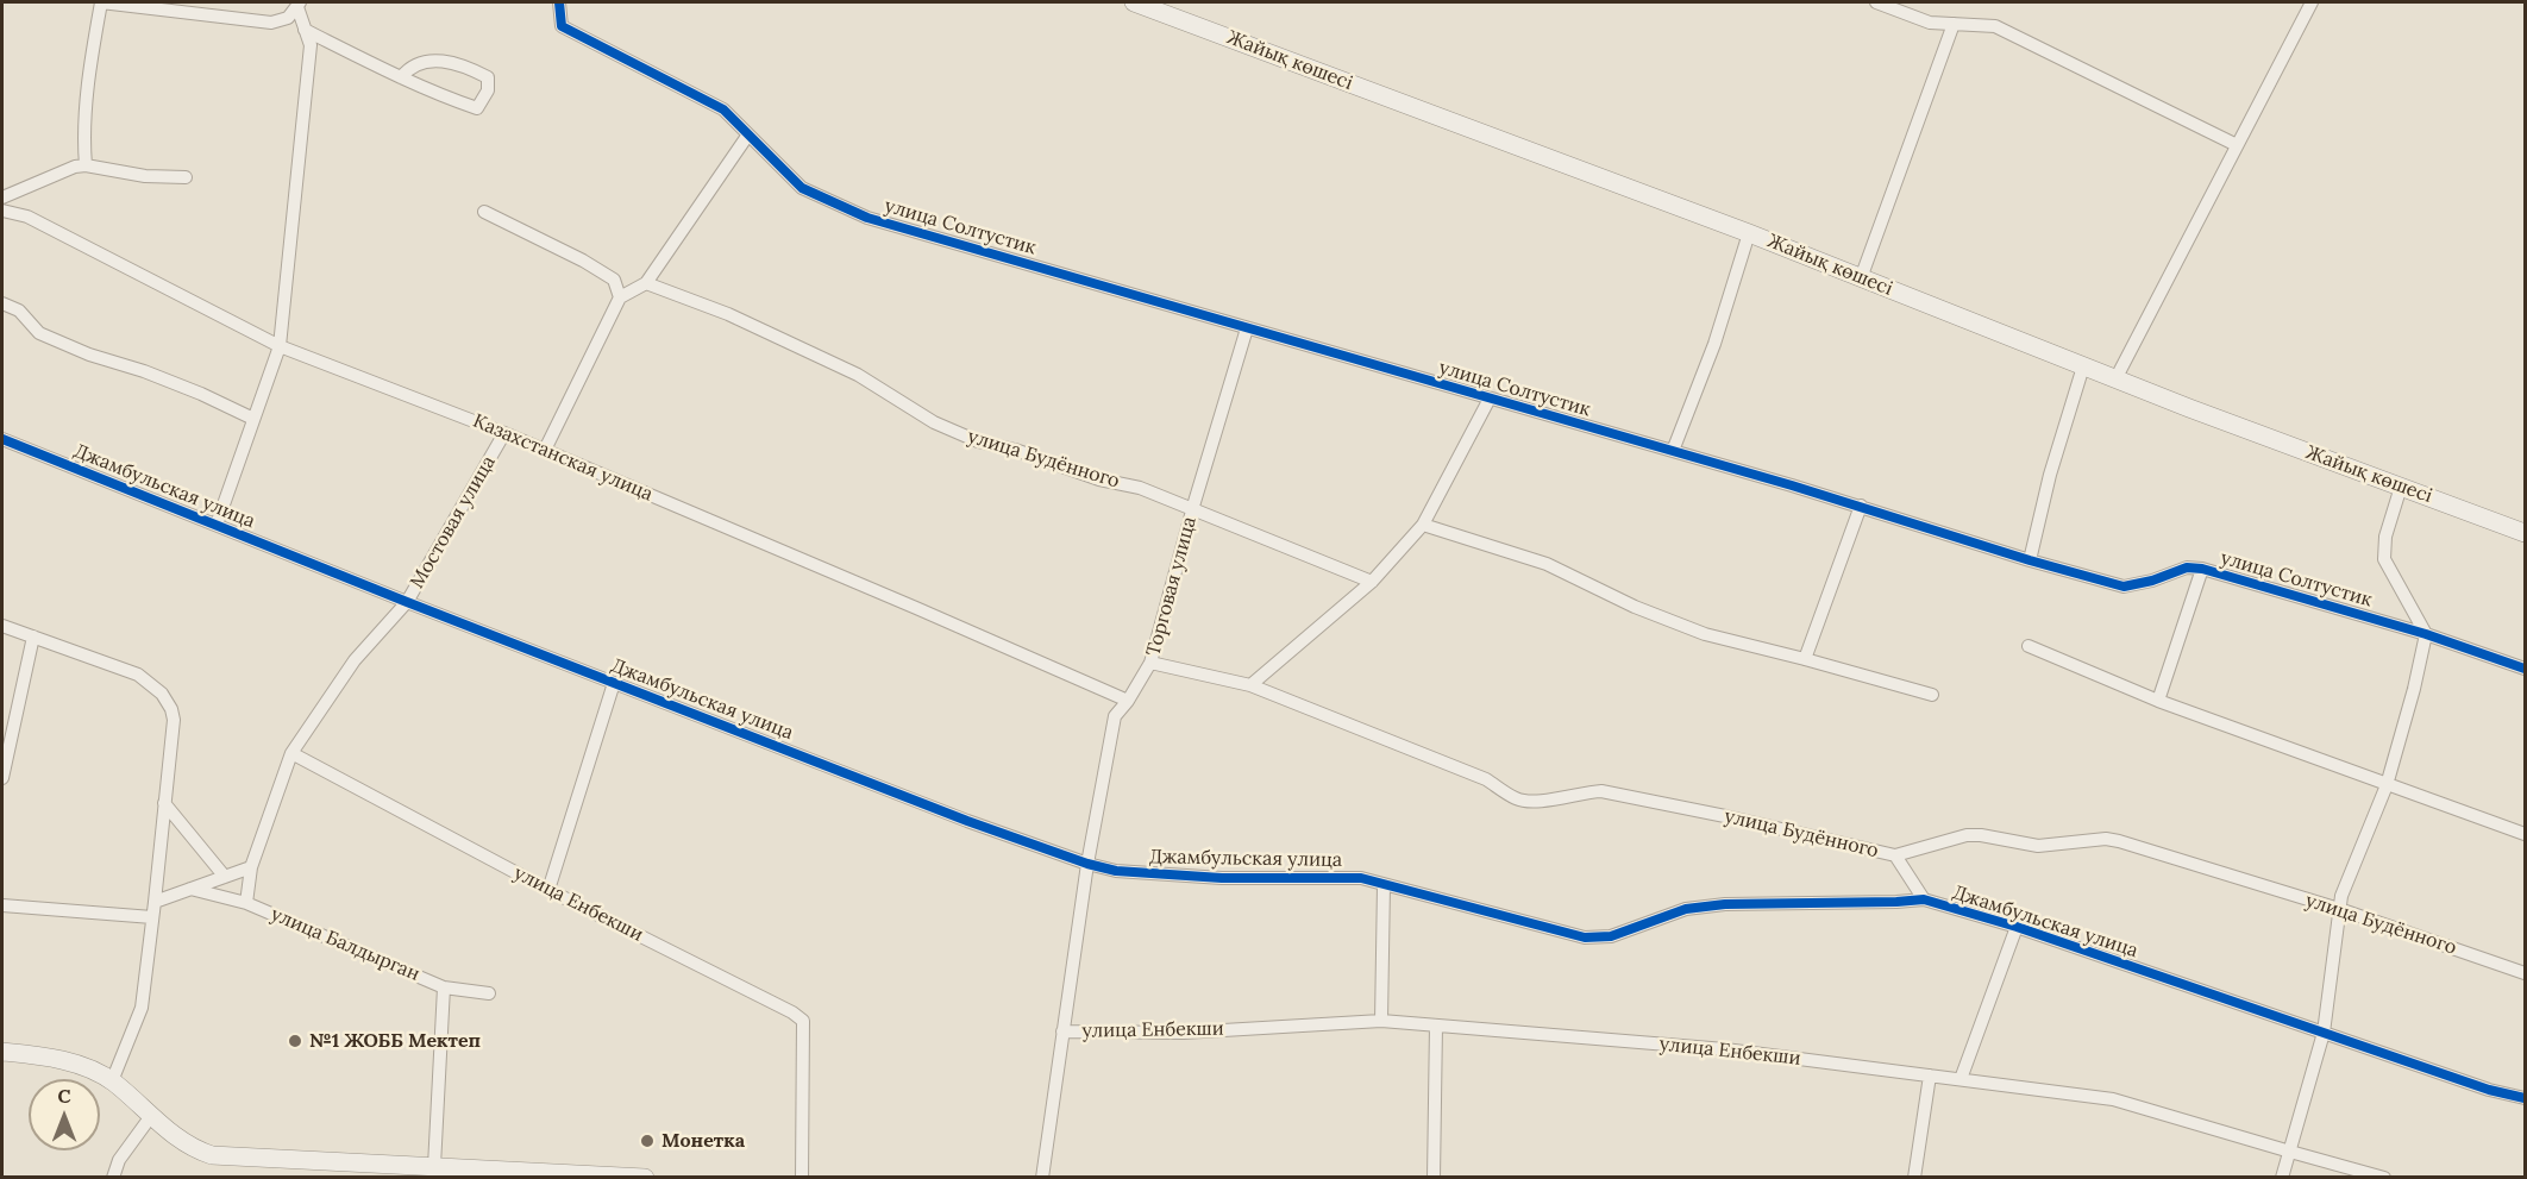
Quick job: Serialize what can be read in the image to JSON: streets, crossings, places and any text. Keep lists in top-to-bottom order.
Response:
{
  "streets": {
    "street": [
      "Жайық көшесі",
      "улица Солтустик",
      "Казахстанская улица",
      "улица Будённого",
      "Джамбульская улица",
      "Мостовая улица",
      "Торговая улица",
      "улица Енбекши",
      "улица Балдырган"
    ]
  },
  "crossings": [
    ["улица Солтустик", "Торговая улица"],
    ["Казахстанская улица", "Мостовая улица"],
    ["Казахстанская улица", "Торговая улица"],
    ["улица Будённого", "Торговая улица"],
    ["Джамбульская улица", "Мостовая улица"],
    ["Джамбульская улица", "Торговая улица"],
    ["Мостовая улица", "улица Енбекши"],
    ["Мостовая улица", "улица Балдырган"],
    ["Торговая улица", "улица Енбекши"]
  ],
  "places": ["№1 ЖОББ Мектеп", "Монетка"],
  "north": "top"
}
